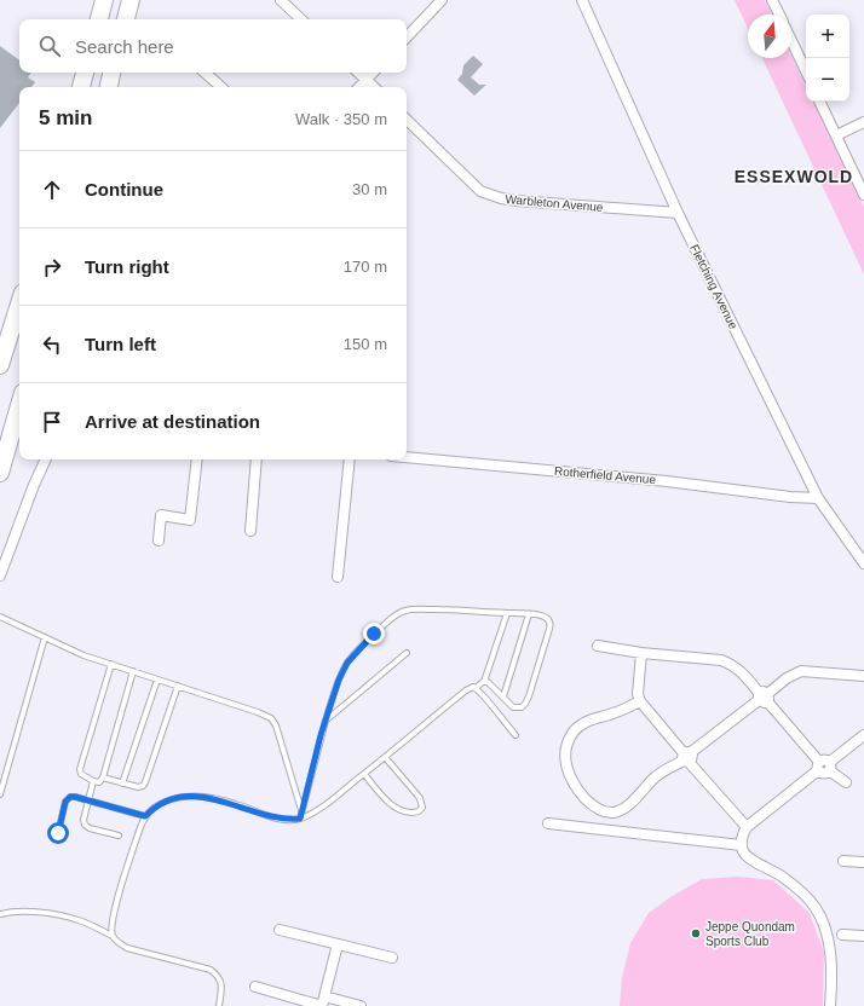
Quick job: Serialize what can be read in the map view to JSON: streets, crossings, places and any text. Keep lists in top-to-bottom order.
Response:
{
  "streets": {
    "street": ["Warbleton Avenue", "Fletching Avenue", "Rotherfield Avenue"]
  },
  "crossings": [
    ["Warbleton Avenue", "Fletching Avenue"],
    ["Fletching Avenue", "Rotherfield Avenue"]
  ],
  "districts": ["ESSEXWOLD"],
  "places": ["Jeppe Quondam Sports Club"],
  "north": "top",
  "page": {
    "map_buttons": ["+", "−"],
    "search": "Search here",
    "heading": ["5 min", "Walk · 350 m"],
    "list": [
      ["Continue", "30 m"],
      ["Turn right", "170 m"],
      ["Turn left", "150 m"],
      "Arrive at destination"
    ]
  }
}
